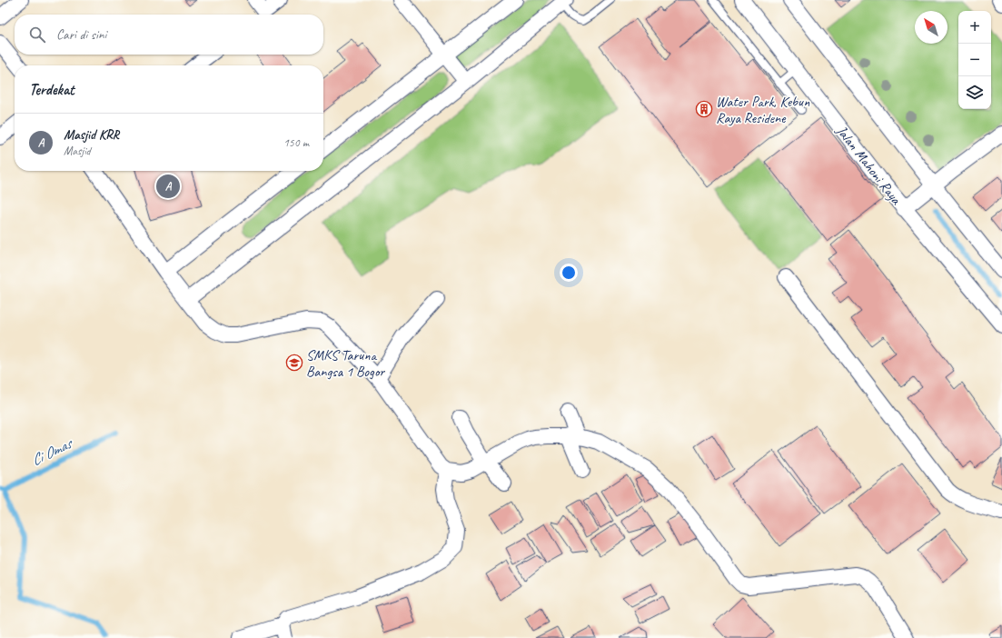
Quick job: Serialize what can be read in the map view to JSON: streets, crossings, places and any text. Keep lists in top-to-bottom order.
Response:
{
  "streets": {
    "street": ["Jalan Mahoni Raya"]
  },
  "water": ["Ci Omas"],
  "places": {
    "building": ["Water Park, Kebun Raya Residene"],
    "school or university": ["SMKS Taruna Bangsa 1 Bogor"]
  },
  "north": "top left",
  "page": {
    "map_buttons": ["+", "−"],
    "search": "Cari di sini",
    "heading": "Terdekat",
    "list": [
      {
        "mark": "A",
        "name": "Masjid KRR",
        "note": "Masjid",
        "value": "150 m"
      }
    ],
    "pins": "A"
  }
}
